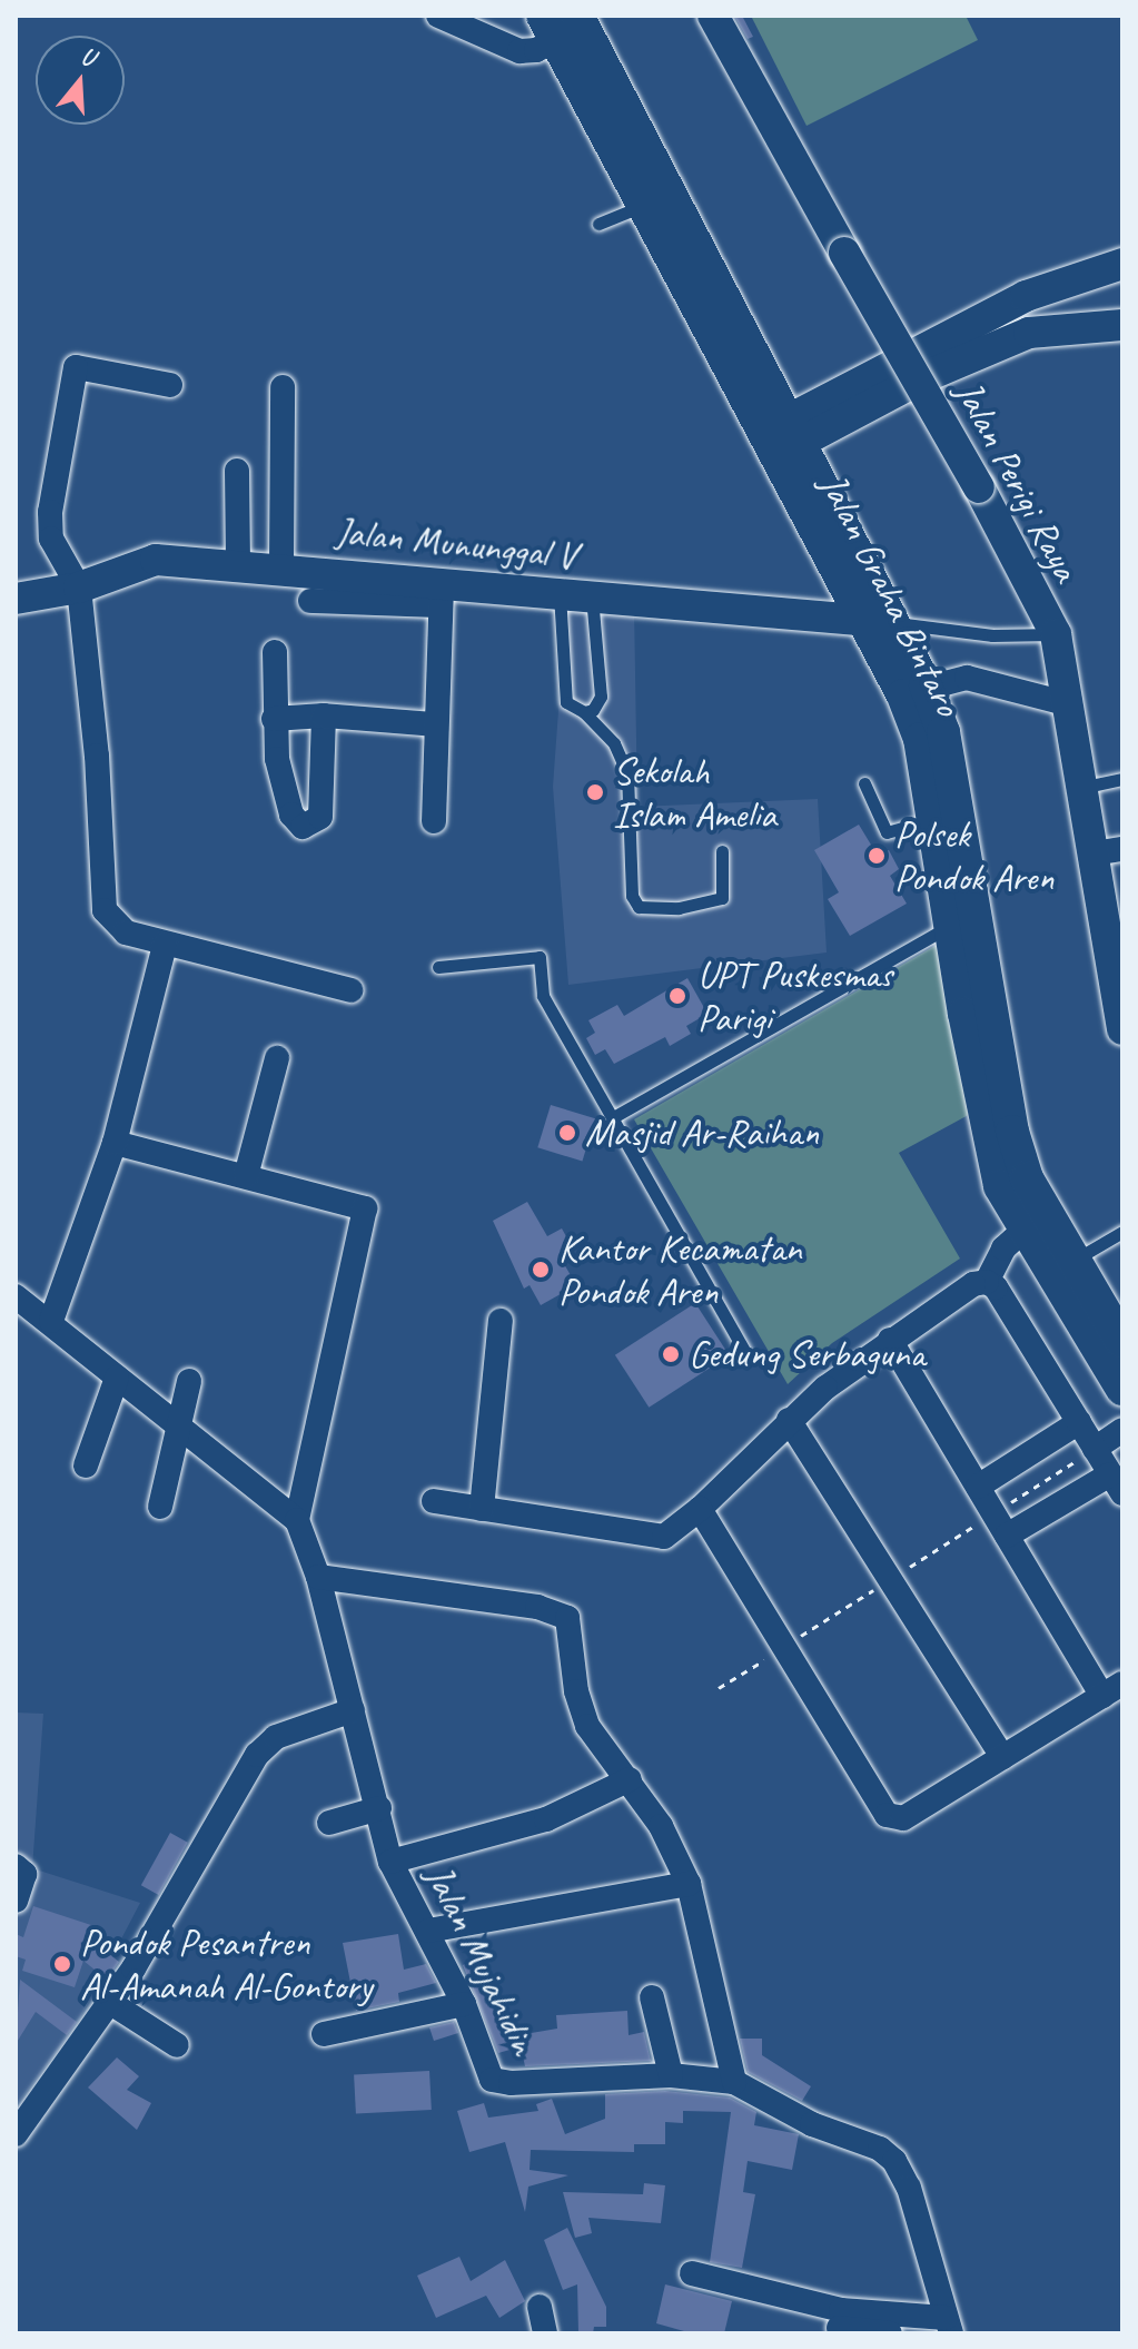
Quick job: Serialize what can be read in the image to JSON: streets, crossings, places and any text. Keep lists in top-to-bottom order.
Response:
{
  "streets": {
    "main road": ["Jalan Graha Bintaro"],
    "street": ["Jalan Perigi Raya", "Jalan Mununggal V", "Jalan Mujahidin"]
  },
  "crossings": [
    ["Jalan Mununggal V", "Jalan Graha Bintaro"]
  ],
  "places": [
    "Sekolah Islam Amelia",
    "Polsek Pondok Aren",
    "UPT Puskesmas Parigi",
    "Masjid Ar-Raihan",
    "Kantor Kecamatan Pondok Aren",
    "Gedung Serbaguna",
    "Pondok Pesantren Al-Amanah Al-Gontory"
  ],
  "north": "top"
}
